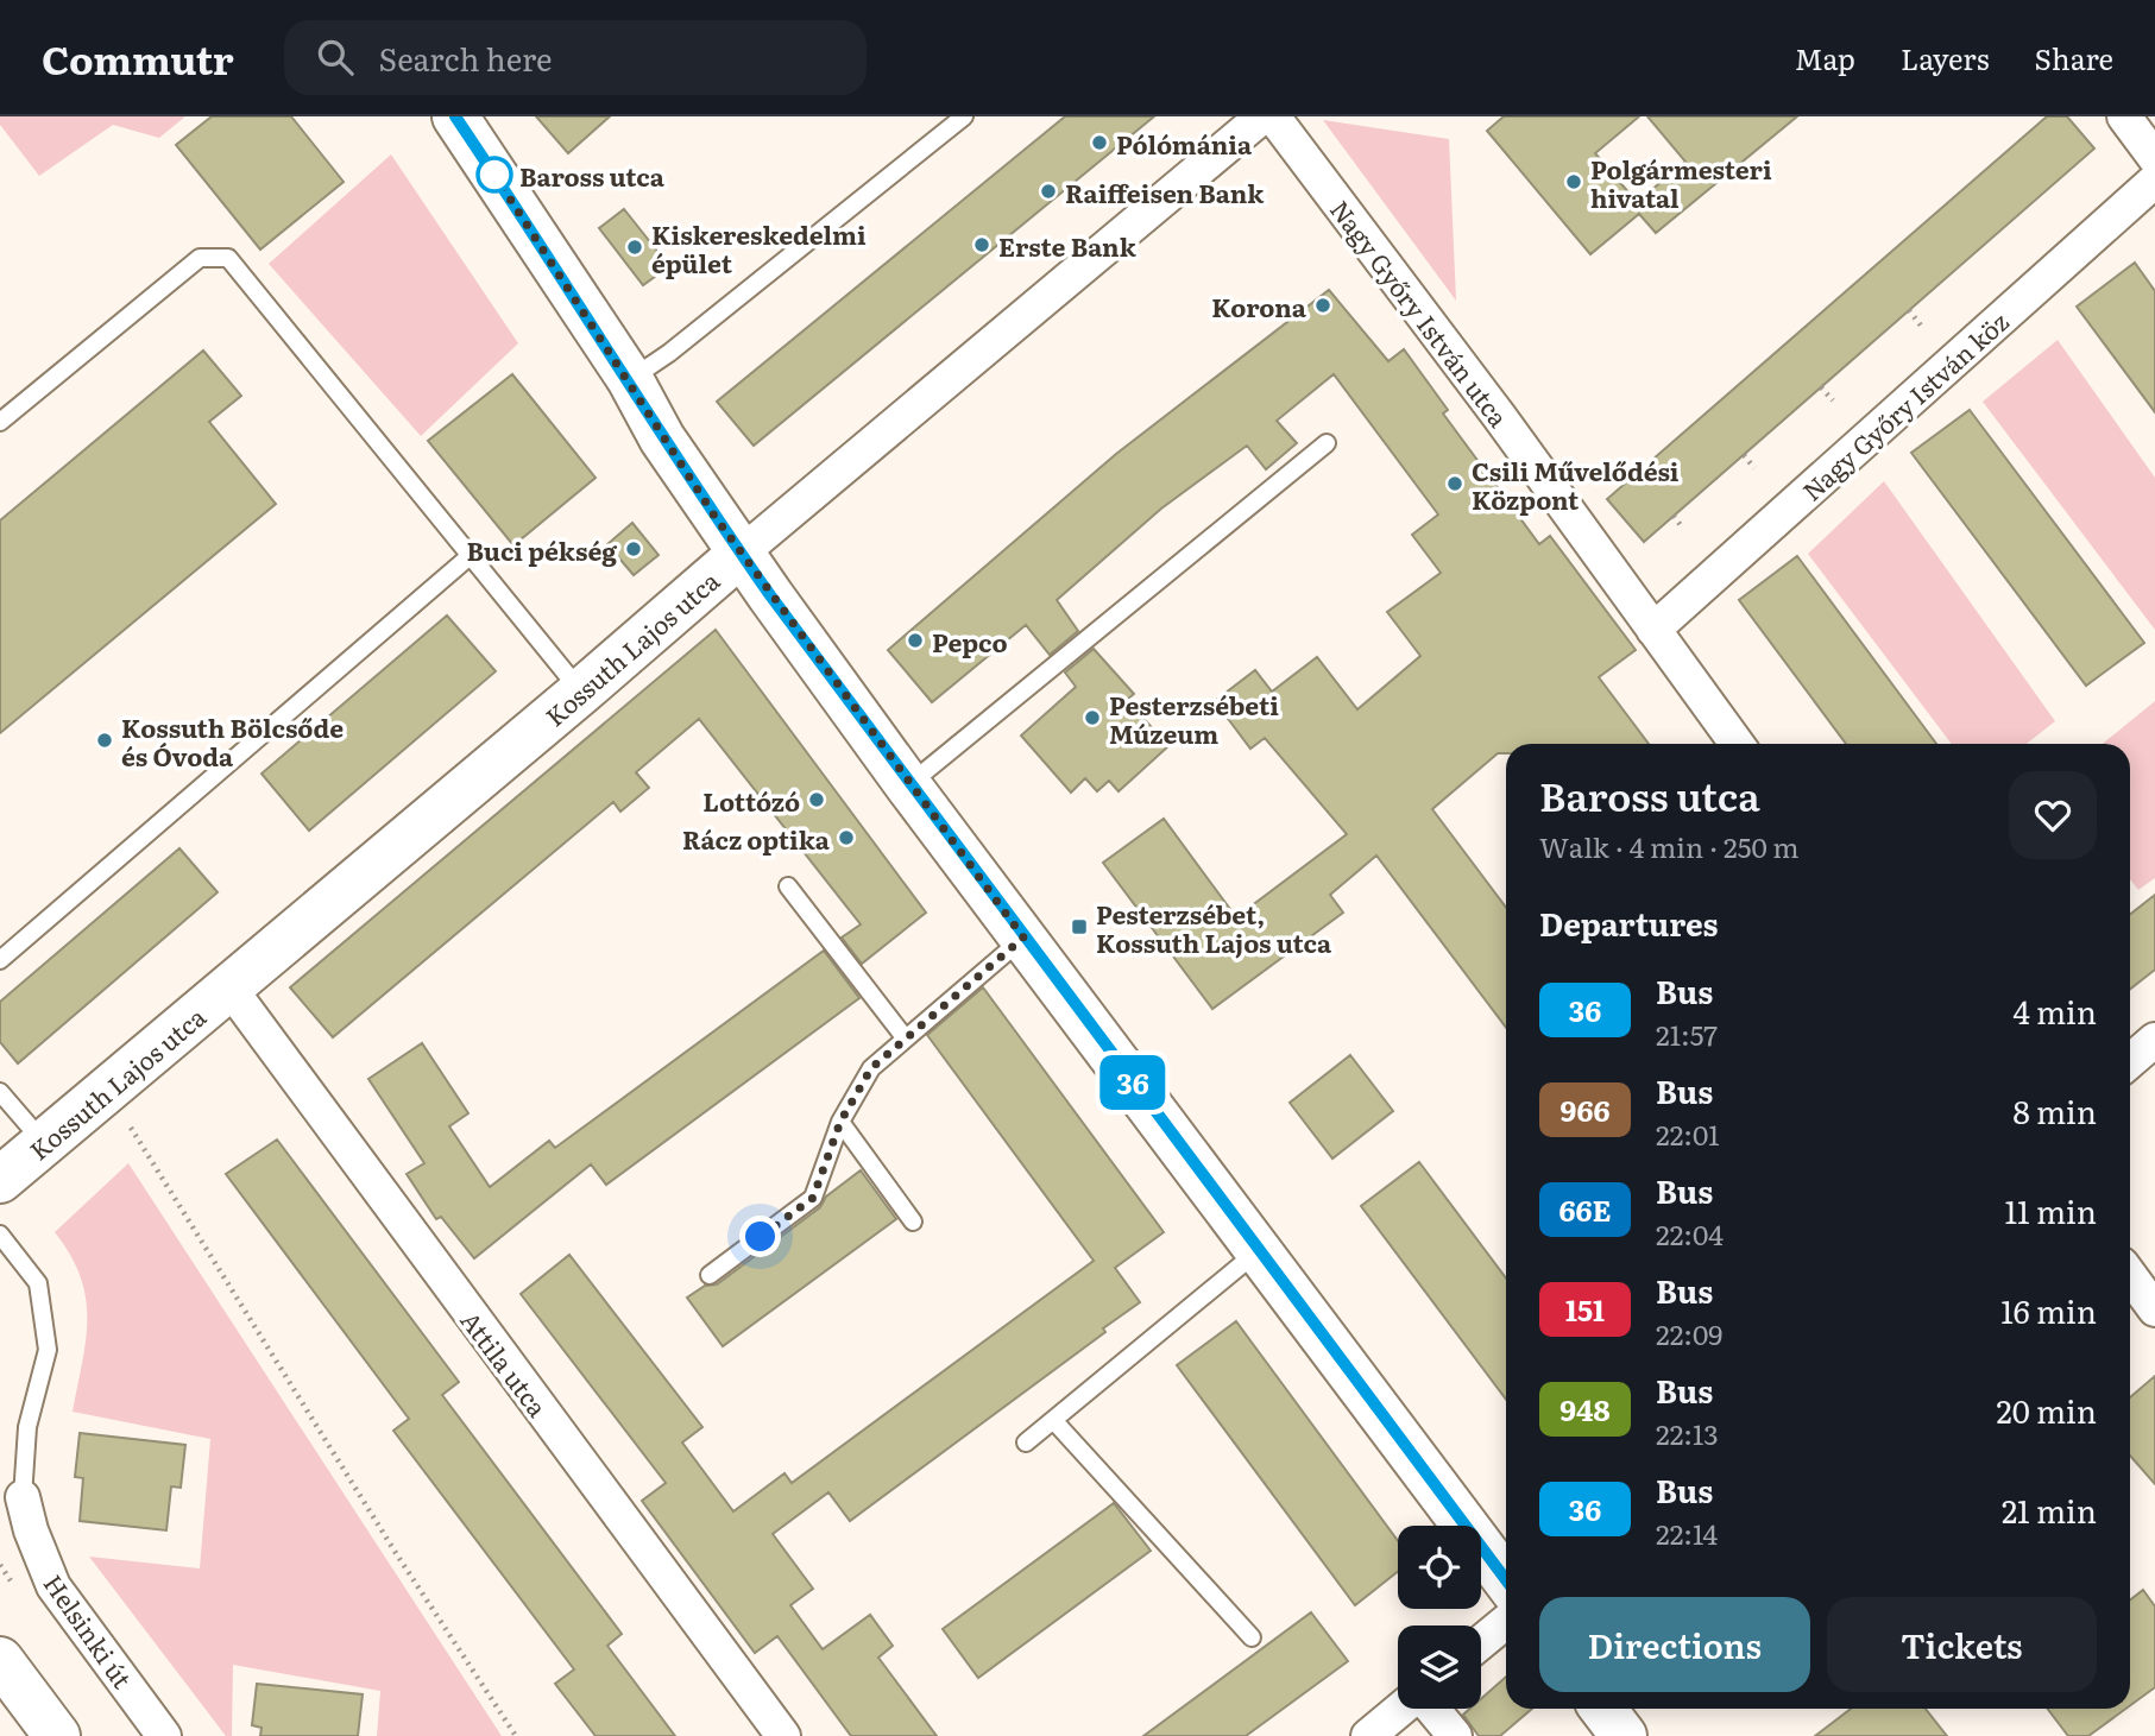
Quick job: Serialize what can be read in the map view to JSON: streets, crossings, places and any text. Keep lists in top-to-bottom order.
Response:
{
  "streets": {
    "street": [
      "Nagy Győry István utca",
      "Nagy Győry István köz",
      "Kossuth Lajos utca",
      "Attila utca",
      "Helsinki út"
    ]
  },
  "crossings": [
    ["Nagy Győry István utca", "Nagy Győry István köz"],
    ["Kossuth Lajos utca", "Attila utca"]
  ],
  "places": {
    "other": [
      "Pólómánia",
      "Baross utca",
      "Polgármesteri hivatal",
      "Raiffeisen Bank",
      "Erste Bank",
      "Kiskereskedelmi épület",
      "Korona",
      "Csili Művelődési Központ",
      "Buci pékség",
      "Pepco",
      "Pesterzsébeti Múzeum",
      "Kossuth Bölcsőde és Óvoda",
      "Lottózó",
      "Rácz optika"
    ],
    "transit": ["Pesterzsébet, Kossuth Lajos utca"]
  },
  "lines": ["bus line 36"],
  "page": {
    "header": "Commutr",
    "search": "Search here",
    "nav": ["Map", "Layers", "Share"],
    "on_map": "36",
    "heading": [
      ["Baross utca", "Walk · 4 min · 250 m"],
      "Departures"
    ],
    "list": [
      {
        "mark": "36",
        "name": "Bus",
        "note": "21:57",
        "value": "4 min"
      },
      {
        "mark": "966",
        "name": "Bus",
        "note": "22:01",
        "value": "8 min"
      },
      {
        "mark": "66E",
        "name": "Bus",
        "note": "22:04",
        "value": "11 min"
      },
      {
        "mark": "151",
        "name": "Bus",
        "note": "22:09",
        "value": "16 min"
      },
      {
        "mark": "948",
        "name": "Bus",
        "note": "22:13",
        "value": "20 min"
      },
      {
        "mark": "36",
        "name": "Bus",
        "note": "22:14",
        "value": "21 min"
      }
    ],
    "buttons": ["Directions", "Tickets"]
  }
}
